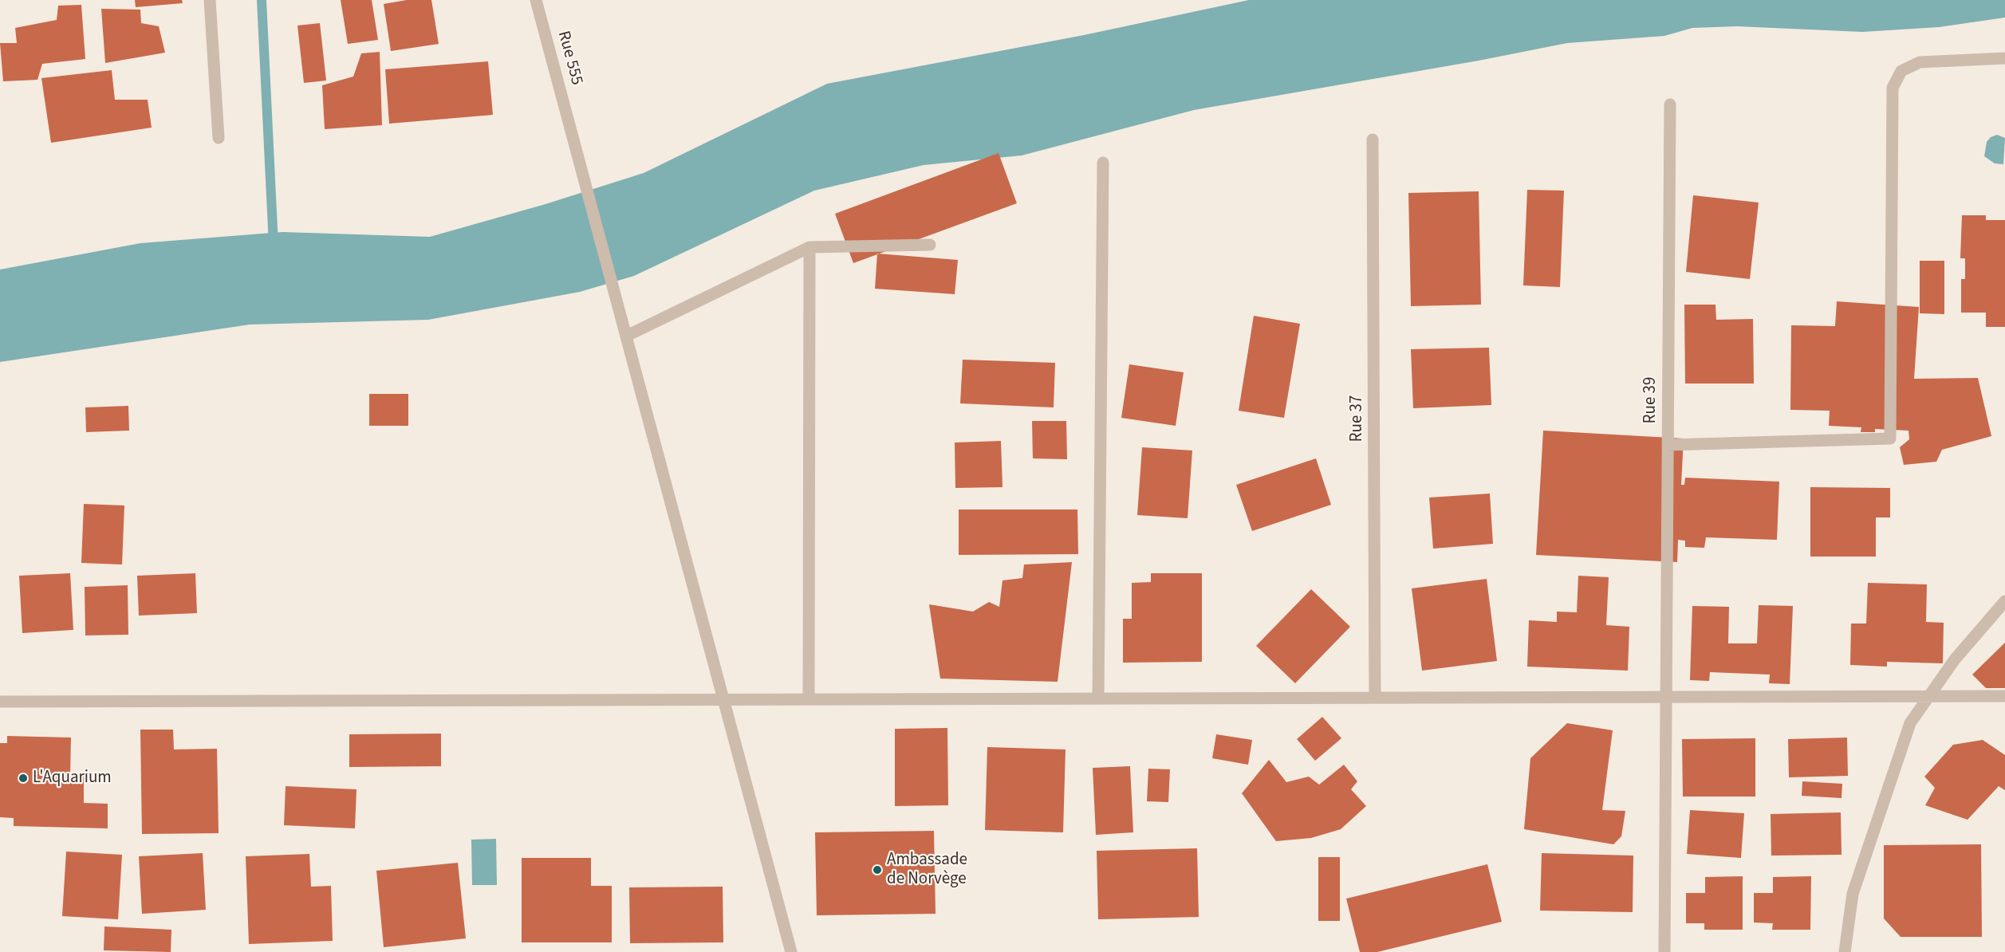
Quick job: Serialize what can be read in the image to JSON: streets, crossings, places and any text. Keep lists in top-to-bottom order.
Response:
{
  "streets": {
    "street": ["Rue 555", "Rue 39", "Rue 37"]
  },
  "places": ["L'Aquarium", "Ambassade de Norvège"]
}
